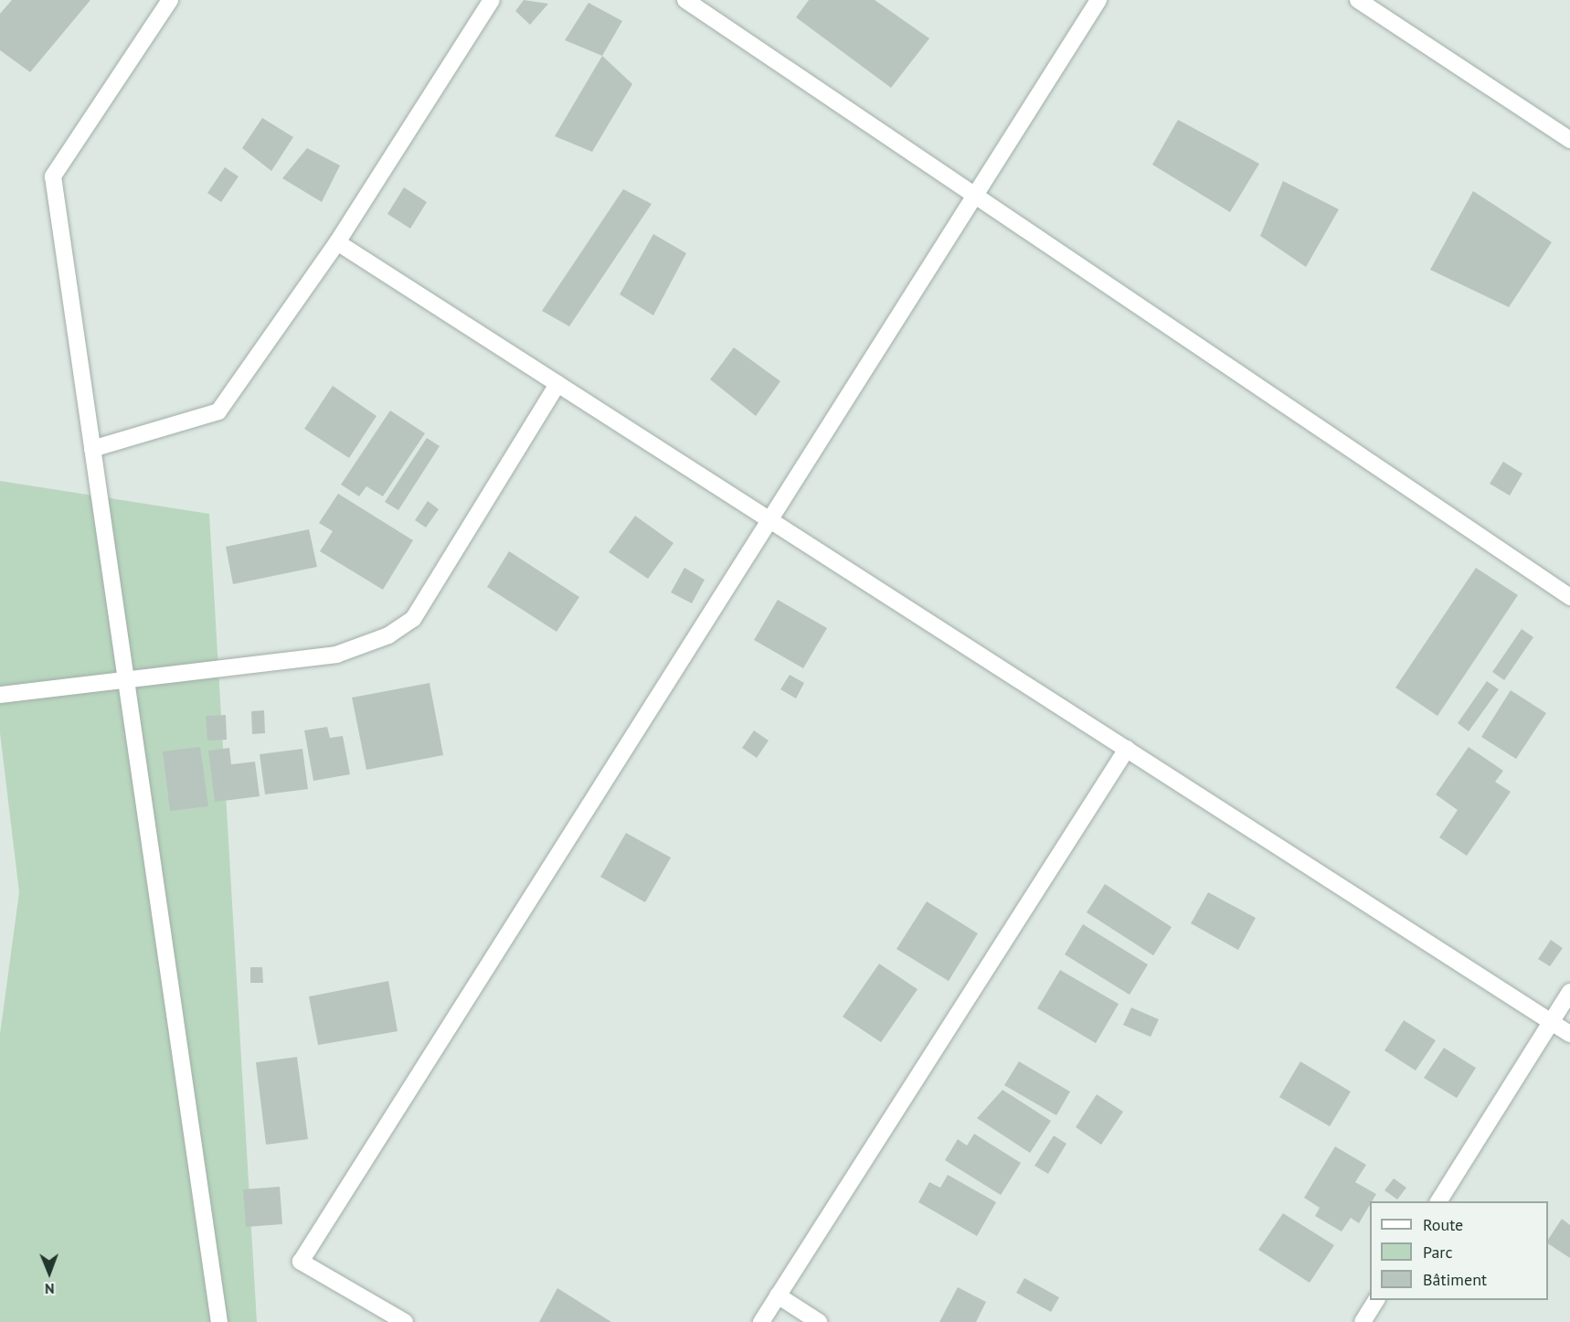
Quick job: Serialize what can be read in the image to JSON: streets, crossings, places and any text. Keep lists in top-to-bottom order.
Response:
{
  "legend": ["Route", "Parc", "Bâtiment"],
  "north": "bottom"
}
